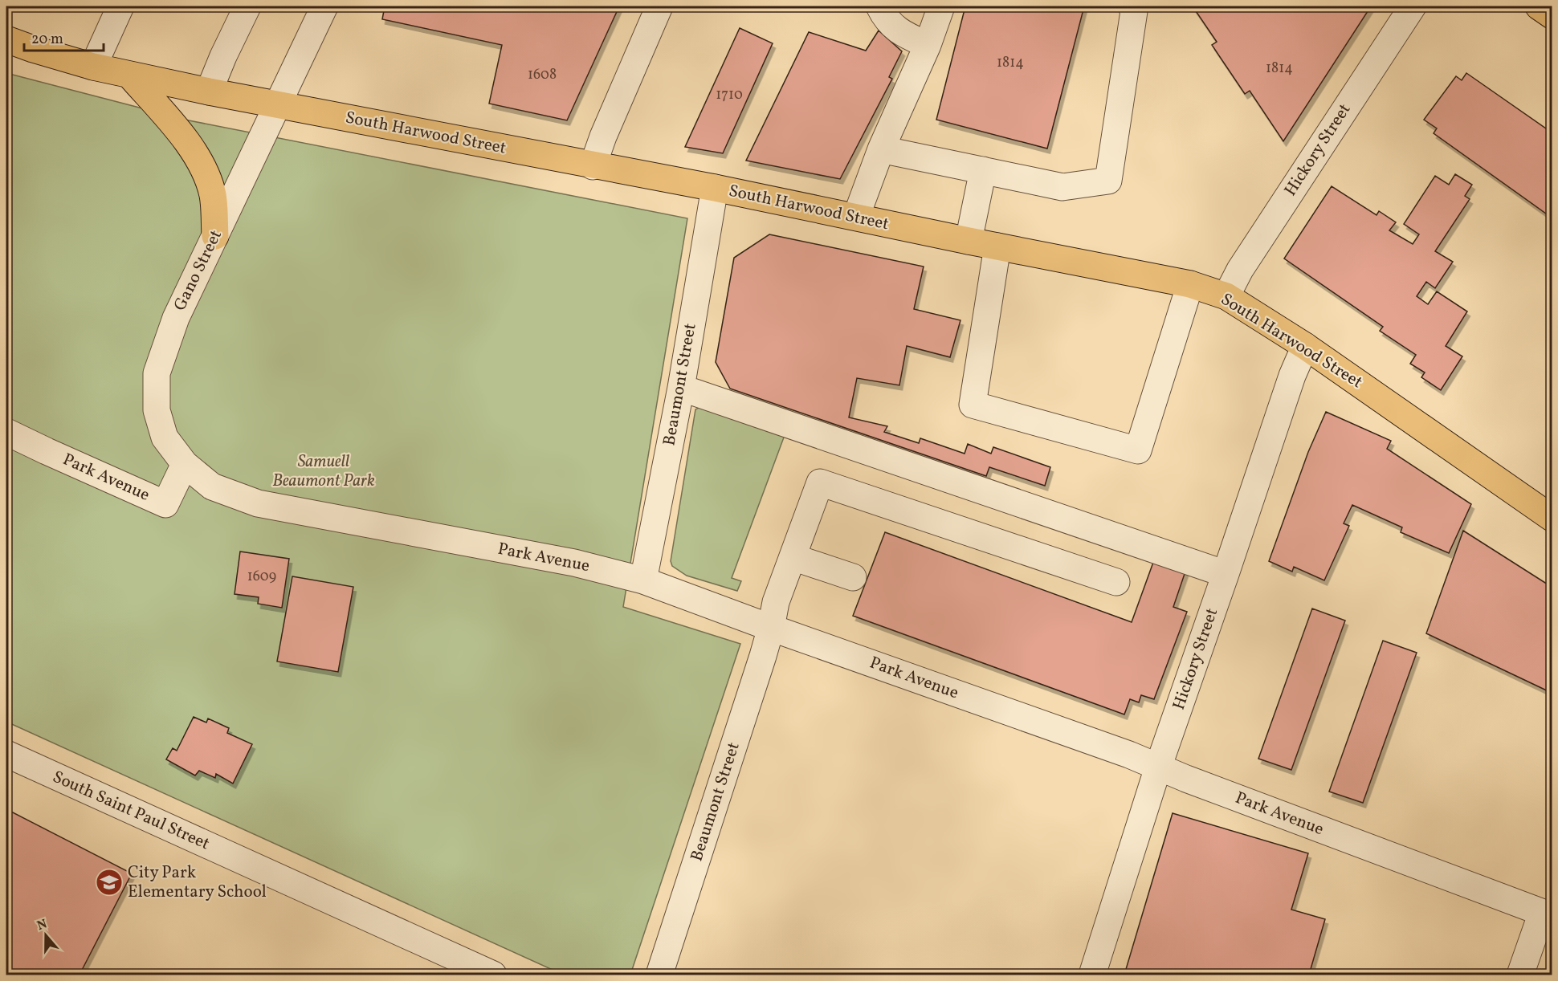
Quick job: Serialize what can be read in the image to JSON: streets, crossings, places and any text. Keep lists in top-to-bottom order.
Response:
{
  "streets": {
    "main road": ["South Harwood Street"],
    "street": [
      "Hickory Street",
      "Gano Street",
      "Beaumont Street",
      "Park Avenue",
      "South Saint Paul Street"
    ]
  },
  "crossings": [
    ["South Harwood Street", "Hickory Street"],
    ["South Harwood Street", "Gano Street"],
    ["South Harwood Street", "Beaumont Street"],
    ["Hickory Street", "Park Avenue"],
    ["Gano Street", "Park Avenue"],
    ["Beaumont Street", "Park Avenue"]
  ],
  "parks": ["Samuell Beaumont Park"],
  "places": {
    "school or university": ["City Park Elementary School"]
  },
  "house_numbers": [
    "1814",
    "1814",
    "1608",
    "1710",
    "1609"
  ],
  "scale_bar": "20 m",
  "north": "top"
}
